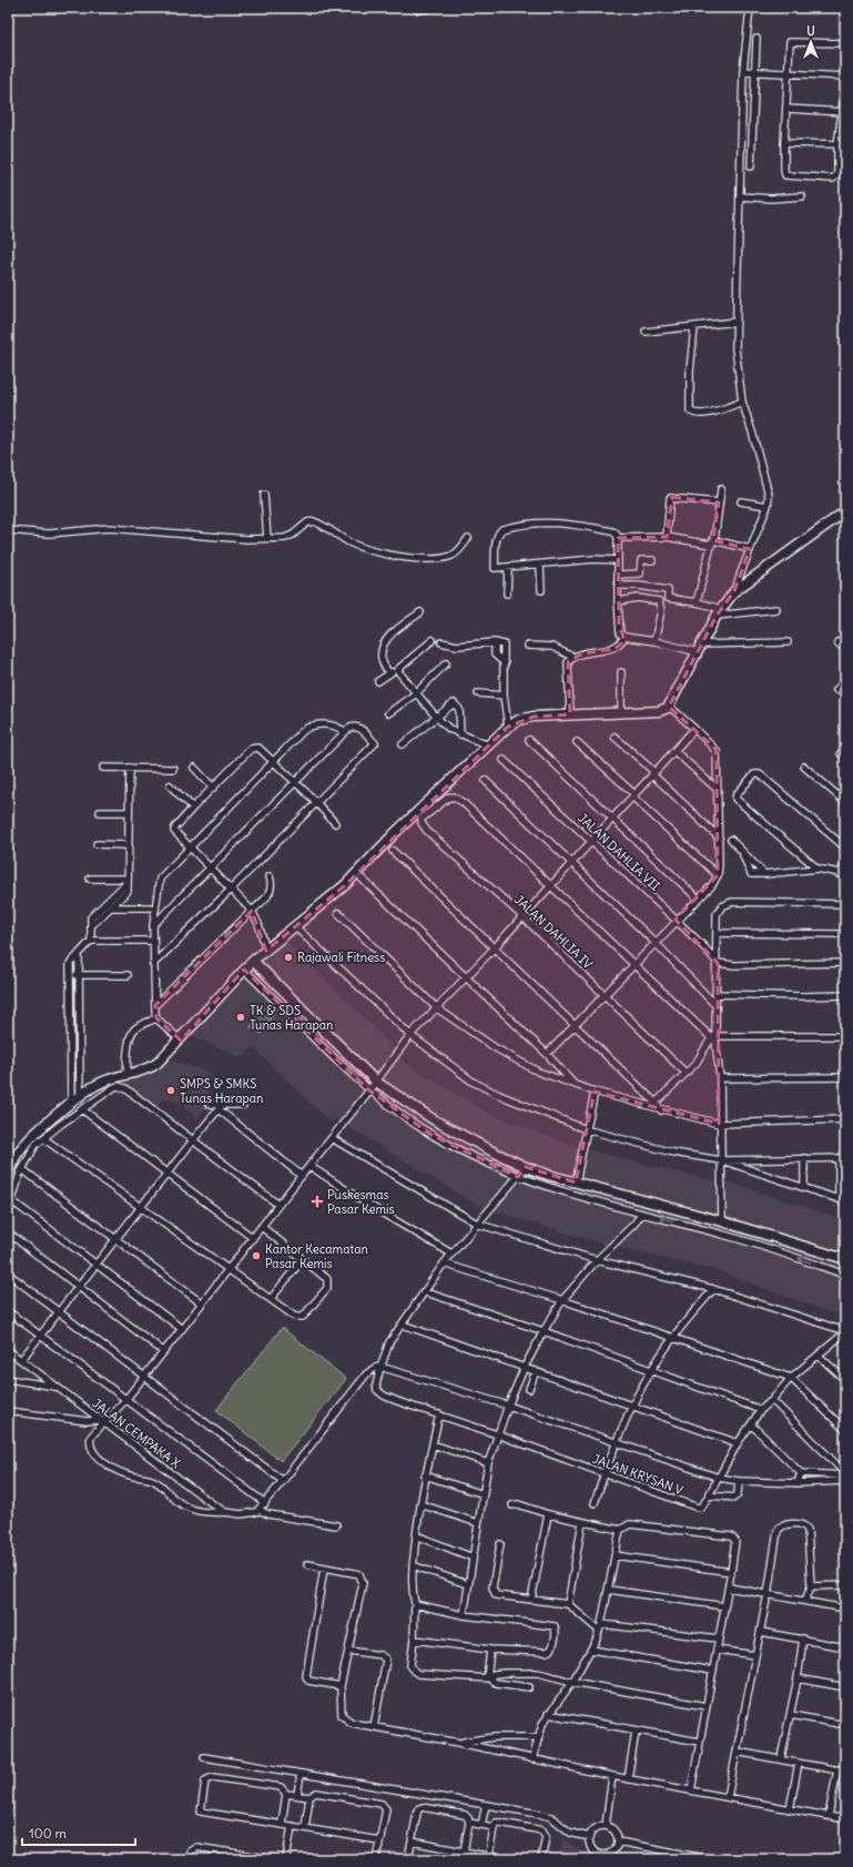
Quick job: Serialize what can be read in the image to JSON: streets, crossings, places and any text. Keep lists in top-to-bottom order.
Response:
{
  "streets": {
    "street": [
      "JALAN DAHLIA VII",
      "JALAN DAHLIA IV",
      "JALAN CEMPAKA X",
      "JALAN KRYSAN V"
    ]
  },
  "places": {
    "other": [
      "Rajawali Fitness",
      "TK & SDS Tunas Harapan",
      "SMPS & SMKS Tunas Harapan",
      "Kantor Kecamatan Pasar Kemis"
    ],
    "health": ["Puskesmas Pasar Kemis"]
  },
  "scale_bar": "100 m",
  "north": "top"
}
